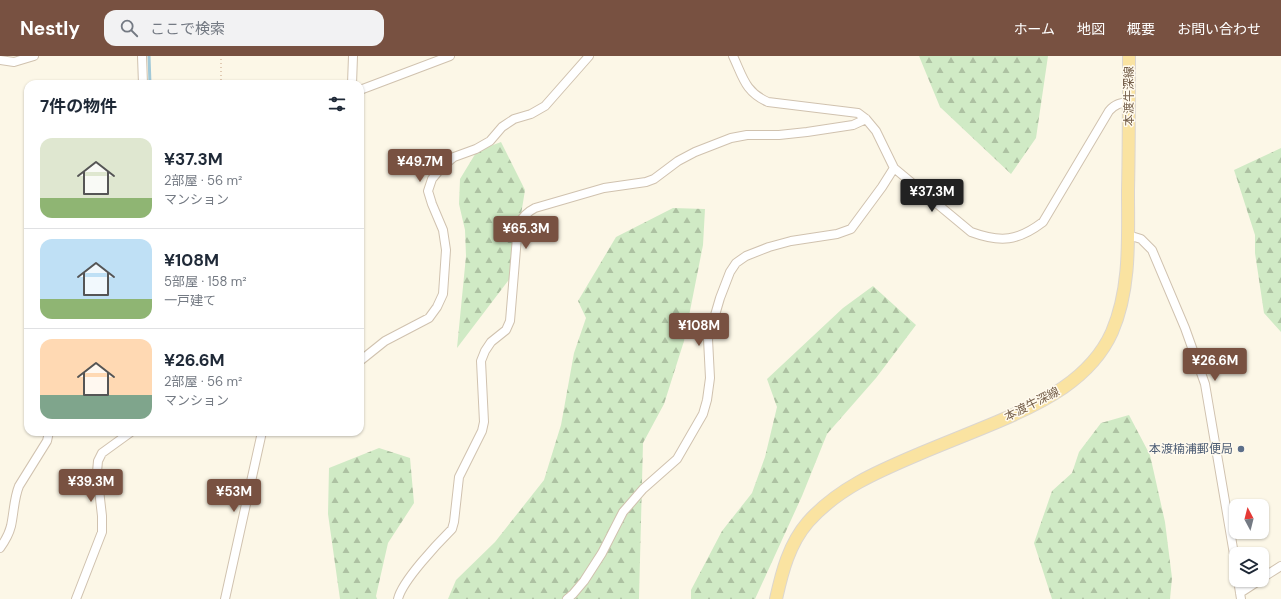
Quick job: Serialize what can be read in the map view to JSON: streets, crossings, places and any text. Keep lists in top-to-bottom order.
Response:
{
  "streets": {
    "main road": ["本渡牛深線"]
  },
  "places": ["本渡楠浦郵便局"],
  "north": "top",
  "page": {
    "header": "Nestly",
    "search": "ここで検索",
    "nav": [
      "ホーム",
      "地図",
      "概要",
      "お問い合わせ"
    ],
    "heading": "7件の物件",
    "list": [
      {
        "name": "¥37.3M",
        "note": "2部屋 · 56 m² · マンション"
      },
      {
        "name": "¥108M",
        "note": "5部屋 · 158 m² · 一戸建て"
      },
      {
        "name": "¥26.6M",
        "note": "2部屋 · 56 m² · マンション"
      }
    ],
    "price": [
      "¥49.7M",
      "¥37.3M",
      "¥65.3M",
      "¥108M",
      "¥26.6M",
      "¥39.3M",
      "¥53M"
    ]
  }
}
